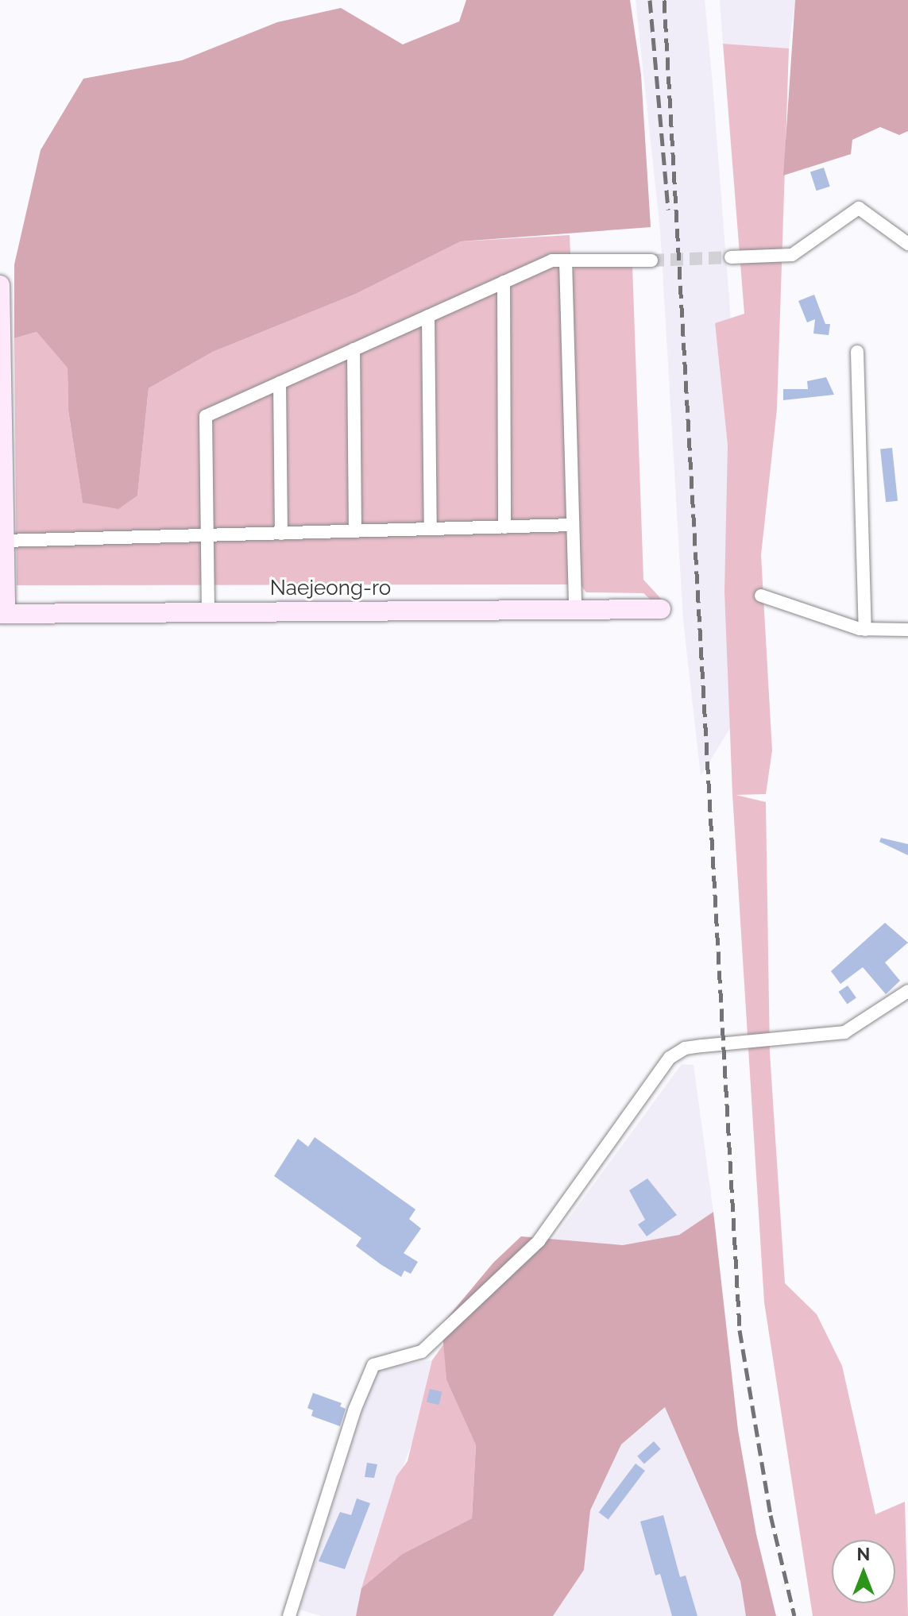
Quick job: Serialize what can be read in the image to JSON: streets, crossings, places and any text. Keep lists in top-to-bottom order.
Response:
{
  "streets": {
    "street": ["Naejeong-ro"]
  },
  "north": "top"
}
